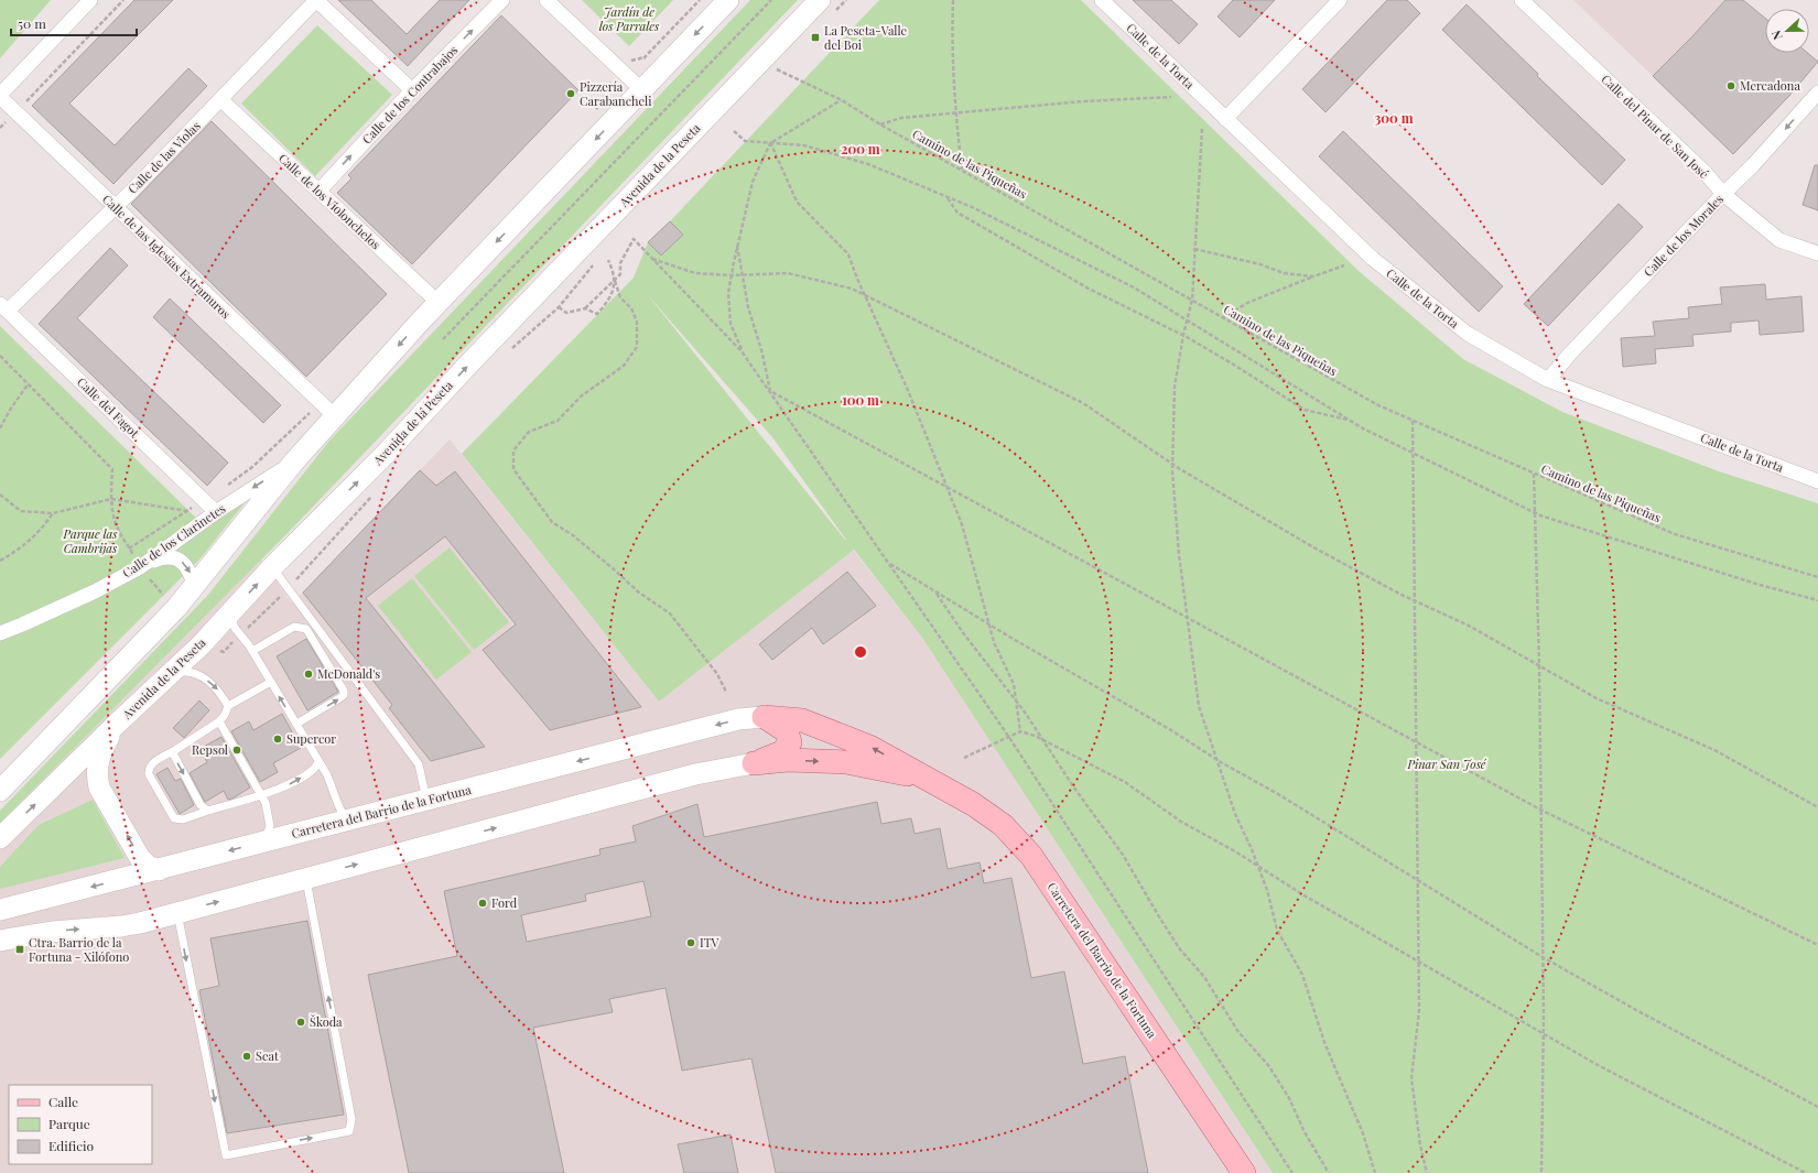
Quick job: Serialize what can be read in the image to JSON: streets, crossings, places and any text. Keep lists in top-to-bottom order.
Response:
{
  "streets": {
    "main road": ["Carretera del Barrio de la Fortuna"],
    "street": [
      "Calle de la Torta",
      "Calle de los Contrabajos",
      "Calle del Pinar de San José",
      "Calle de las Violas",
      "Avenida de la Peseta",
      "Calle de los Violonchelos",
      "Calle de los Morales",
      "Calle de las Iglesias Extramuros",
      "Calle del Fagot",
      "Calle de los Clarinetes"
    ],
    "path": ["Camino de las Piqueñas"]
  },
  "crossings": [
    ["Calle de la Torta", "Calle de los Morales"],
    ["Calle de los Contrabajos", "Calle de los Violonchelos"],
    ["Calle del Pinar de San José", "Calle de los Morales"],
    ["Calle de las Violas", "Calle de los Violonchelos"],
    ["Calle de las Violas", "Calle de las Iglesias Extramuros"],
    ["Calle de las Violas", "Calle del Fagot"],
    ["Camino de las Piqueñas", "Avenida de la Peseta"],
    ["Calle del Fagot", "Calle de los Clarinetes"]
  ],
  "one_way": ["Calle de los Contrabajos", "Calle de los Morales"],
  "parks": ["Jardín de los Parrales", "Parque las Cambrijas", "Pinar San José"],
  "places": {
    "transit": ["La Peseta-Valle del Boi", "Ctra. Barrio de la Fortuna - Xilófono"],
    "other": [
      "Mercadona",
      "Pizzería Carabancheli",
      "McDonald's",
      "Supercor",
      "Repsol",
      "Ford",
      "ITV",
      "Škoda",
      "Seat"
    ]
  },
  "legend": ["Calle", "Parque", "Edificio"],
  "scale_bar": "50 m",
  "north": "left",
  "rings": ["300 m", "200 m", "100 m"]
}
